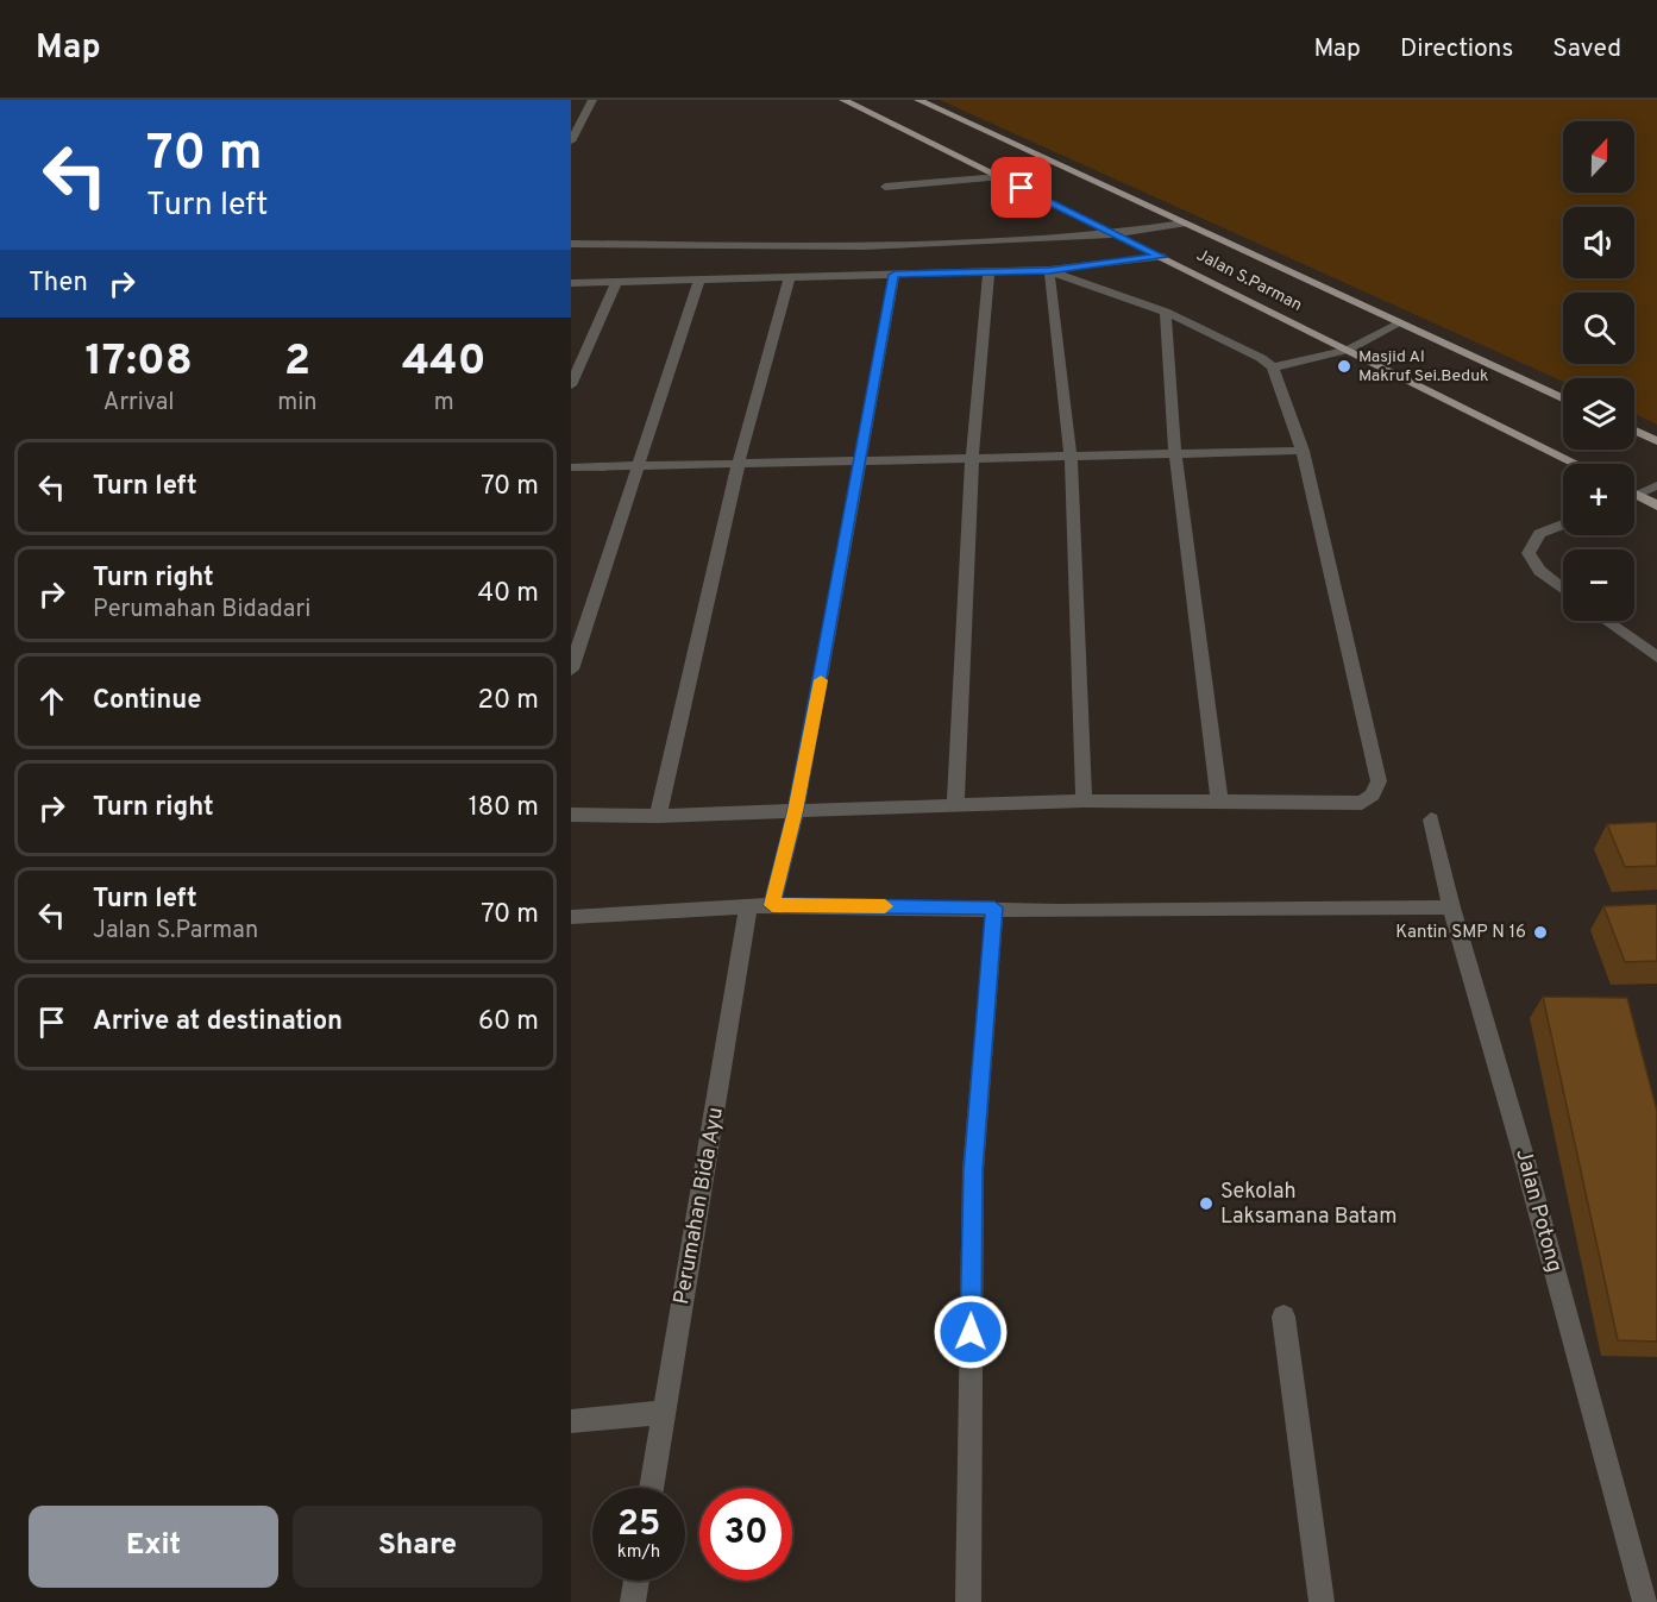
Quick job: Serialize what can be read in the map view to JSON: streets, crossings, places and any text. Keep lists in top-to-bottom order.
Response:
{
  "streets": {
    "main road": ["Jalan S.Parman"],
    "street": ["Perumahan Bida Ayu", "Jalan Potong"]
  },
  "places": ["Masjid Al Makruf Sei.Beduk", "Kantin SMP N 16", "Sekolah Laksamana Batam"],
  "north": "top",
  "page": {
    "header": "Map",
    "nav": ["Map", "Directions", "Saved"],
    "turn": ["70 m", "Turn left"],
    "map_buttons": ["+", "−"],
    "then": "Then",
    "eta": [
      "17:08",
      "Arrival",
      "2",
      "min",
      "440",
      "m"
    ],
    "list": [
      {
        "name": "Turn left",
        "value": "70 m"
      },
      {
        "name": "Turn right",
        "note": "Perumahan Bidadari",
        "value": "40 m"
      },
      {
        "name": "Continue",
        "value": "20 m"
      },
      {
        "name": "Turn right",
        "value": "180 m"
      },
      {
        "name": "Turn left",
        "note": "Jalan S.Parman",
        "value": "70 m"
      },
      {
        "name": "Arrive at destination",
        "value": "60 m"
      }
    ],
    "speed": "25 km/h",
    "limit": "30",
    "buttons": ["Exit", "Share"]
  }
}
